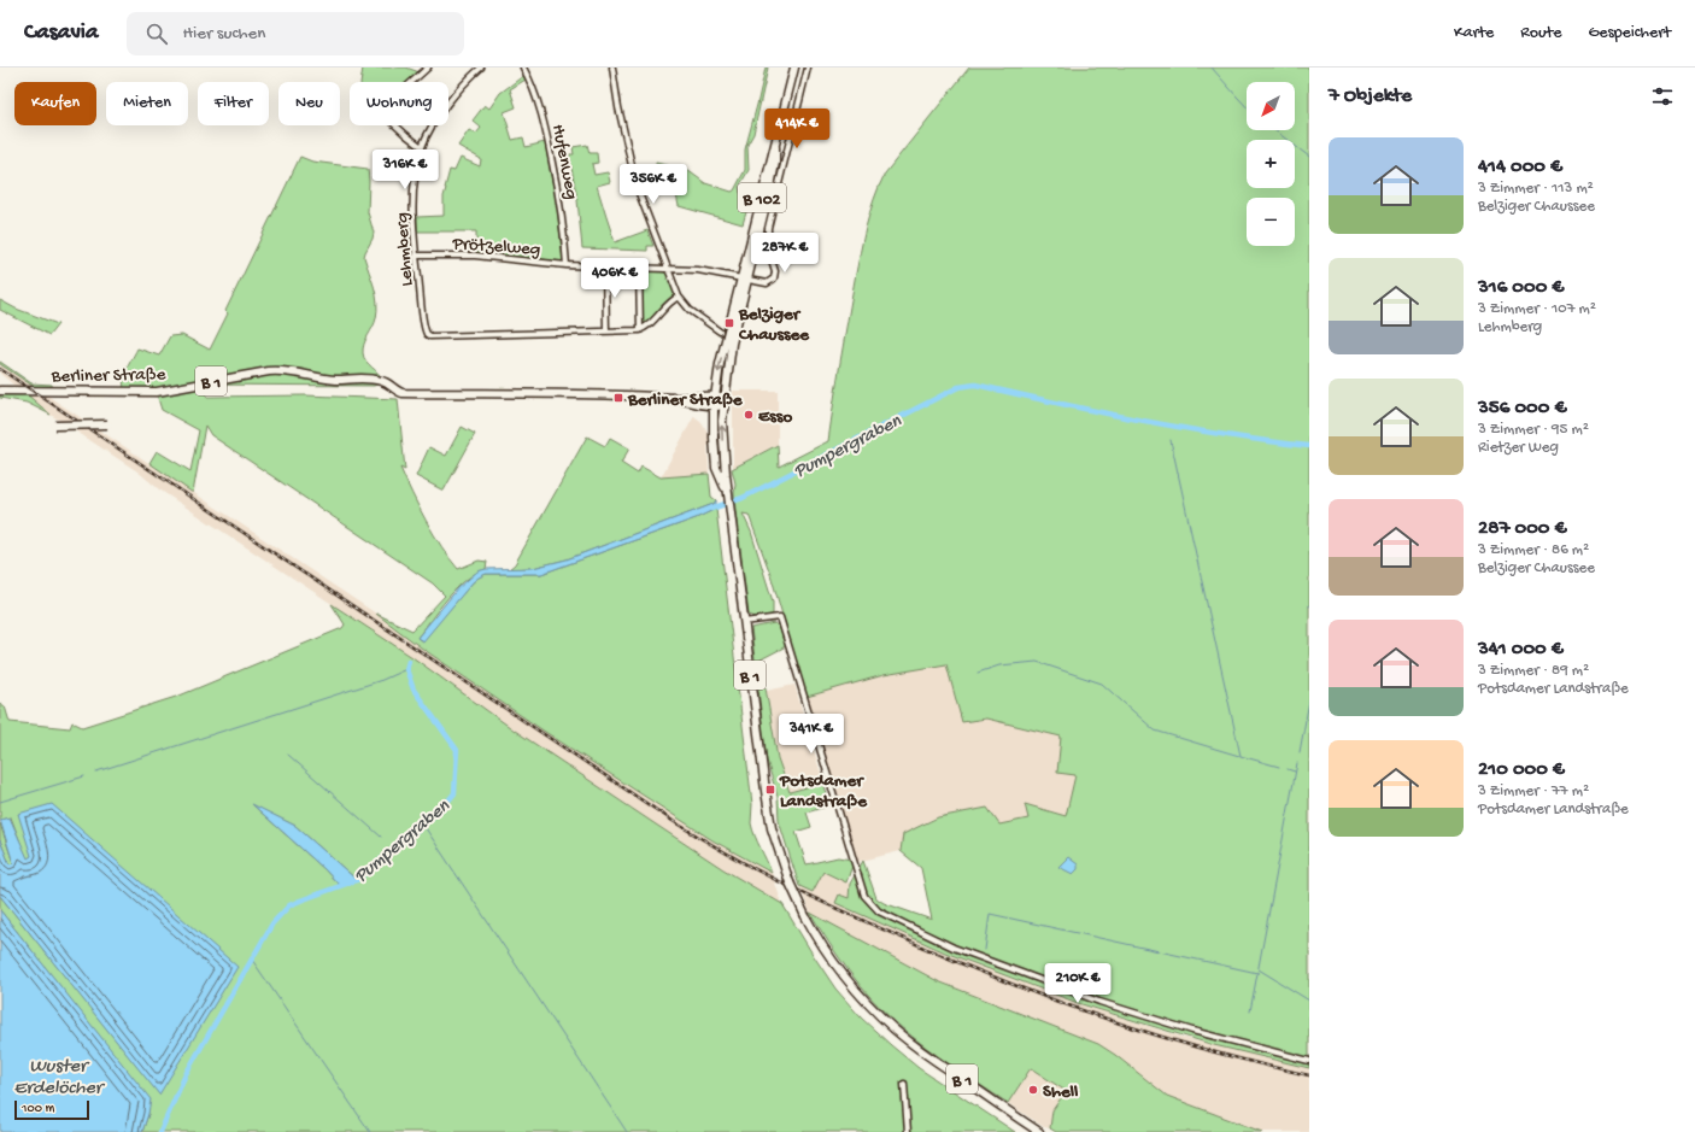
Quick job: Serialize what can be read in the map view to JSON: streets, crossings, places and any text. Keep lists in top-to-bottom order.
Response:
{
  "streets": {
    "main road": ["B 102", "Berliner Straße", "B 1"],
    "street": ["Hufenweg", "Prötzelweg", "Lehmberg"]
  },
  "crossings": [
    ["Hufenweg", "Prötzelweg"],
    ["B 102", "Prötzelweg"],
    ["B 102", "Berliner Straße"],
    ["B 102", "B 1"],
    ["Prötzelweg", "Lehmberg"],
    ["Berliner Straße", "B 1"]
  ],
  "water": ["Pumpergraben", "Wuster Erdelöcher"],
  "places": {
    "transit": ["Belziger Chaussee", "Berliner Straße", "Potsdamer Landstraße"],
    "other": ["Esso", "Shell"]
  },
  "scale_bar": "100 m",
  "north": "bottom left",
  "page": {
    "header": "Casavia",
    "search": "Hier suchen",
    "nav": ["Karte", "Route", "Gespeichert"],
    "heading": "7 Objekte",
    "map_buttons": ["+", "−"],
    "chip": [
      "Kaufen",
      "Mieten",
      "Filter",
      "Neu",
      "Wohnung"
    ],
    "price": [
      "414K €",
      "316K €",
      "356K €",
      "287K €",
      "406K €",
      "341K €",
      "210K €"
    ],
    "list": [
      {
        "name": "414 000 €",
        "note": "3 Zimmer · 113 m² · Belziger Chaussee"
      },
      {
        "name": "316 000 €",
        "note": "3 Zimmer · 107 m² · Lehmberg"
      },
      {
        "name": "356 000 €",
        "note": "3 Zimmer · 95 m² · Rietzer Weg"
      },
      {
        "name": "287 000 €",
        "note": "3 Zimmer · 86 m² · Belziger Chaussee"
      },
      {
        "name": "341 000 €",
        "note": "3 Zimmer · 89 m² · Potsdamer Landstraße"
      },
      {
        "name": "210 000 €",
        "note": "3 Zimmer · 77 m² · Potsdamer Landstraße"
      }
    ],
    "scale": "100 m"
  }
}
